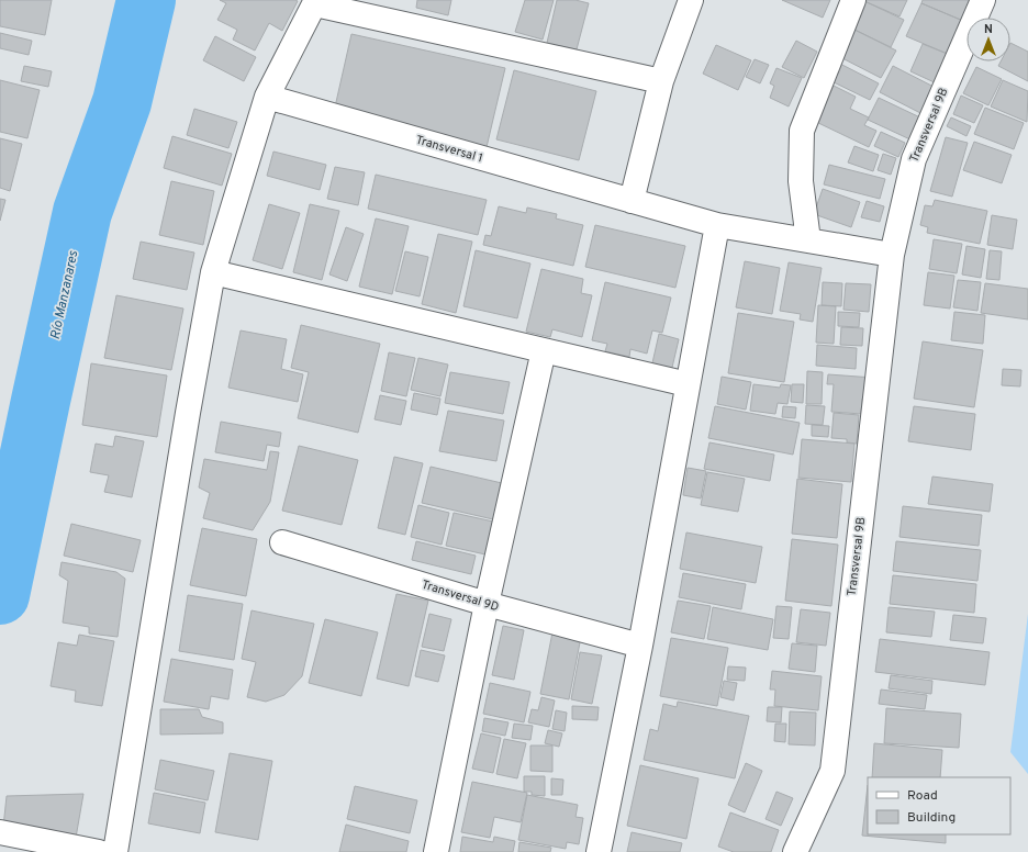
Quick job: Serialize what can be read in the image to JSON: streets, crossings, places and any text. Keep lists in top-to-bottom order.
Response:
{
  "streets": {
    "street": ["Transversal 9B", "Transversal 1", "Transversal 9D"]
  },
  "water": ["Río Manzanares"],
  "legend": ["Road", "Building"],
  "north": "top"
}
